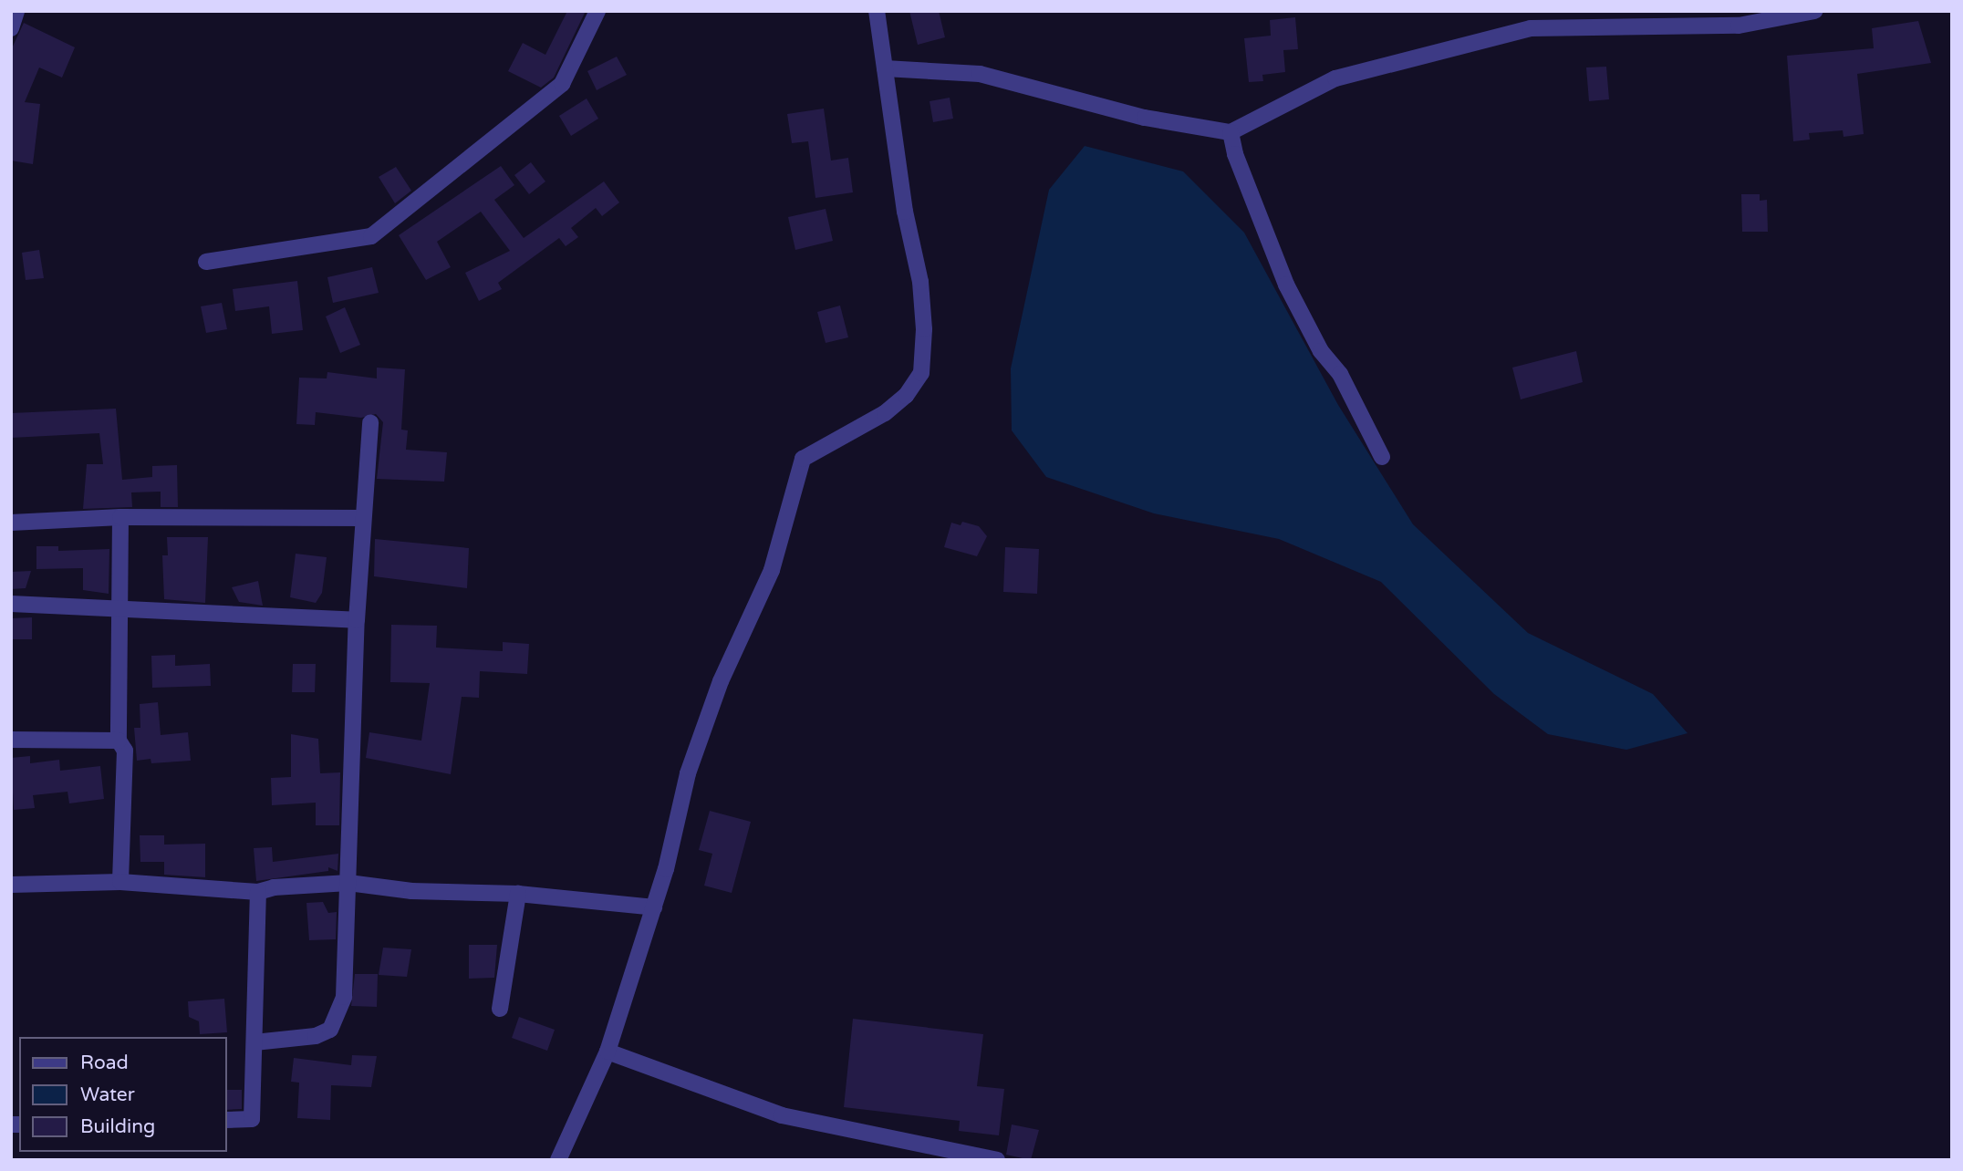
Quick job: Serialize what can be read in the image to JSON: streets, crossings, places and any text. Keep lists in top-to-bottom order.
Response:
{
  "legend": ["Road", "Water", "Building"]
}
